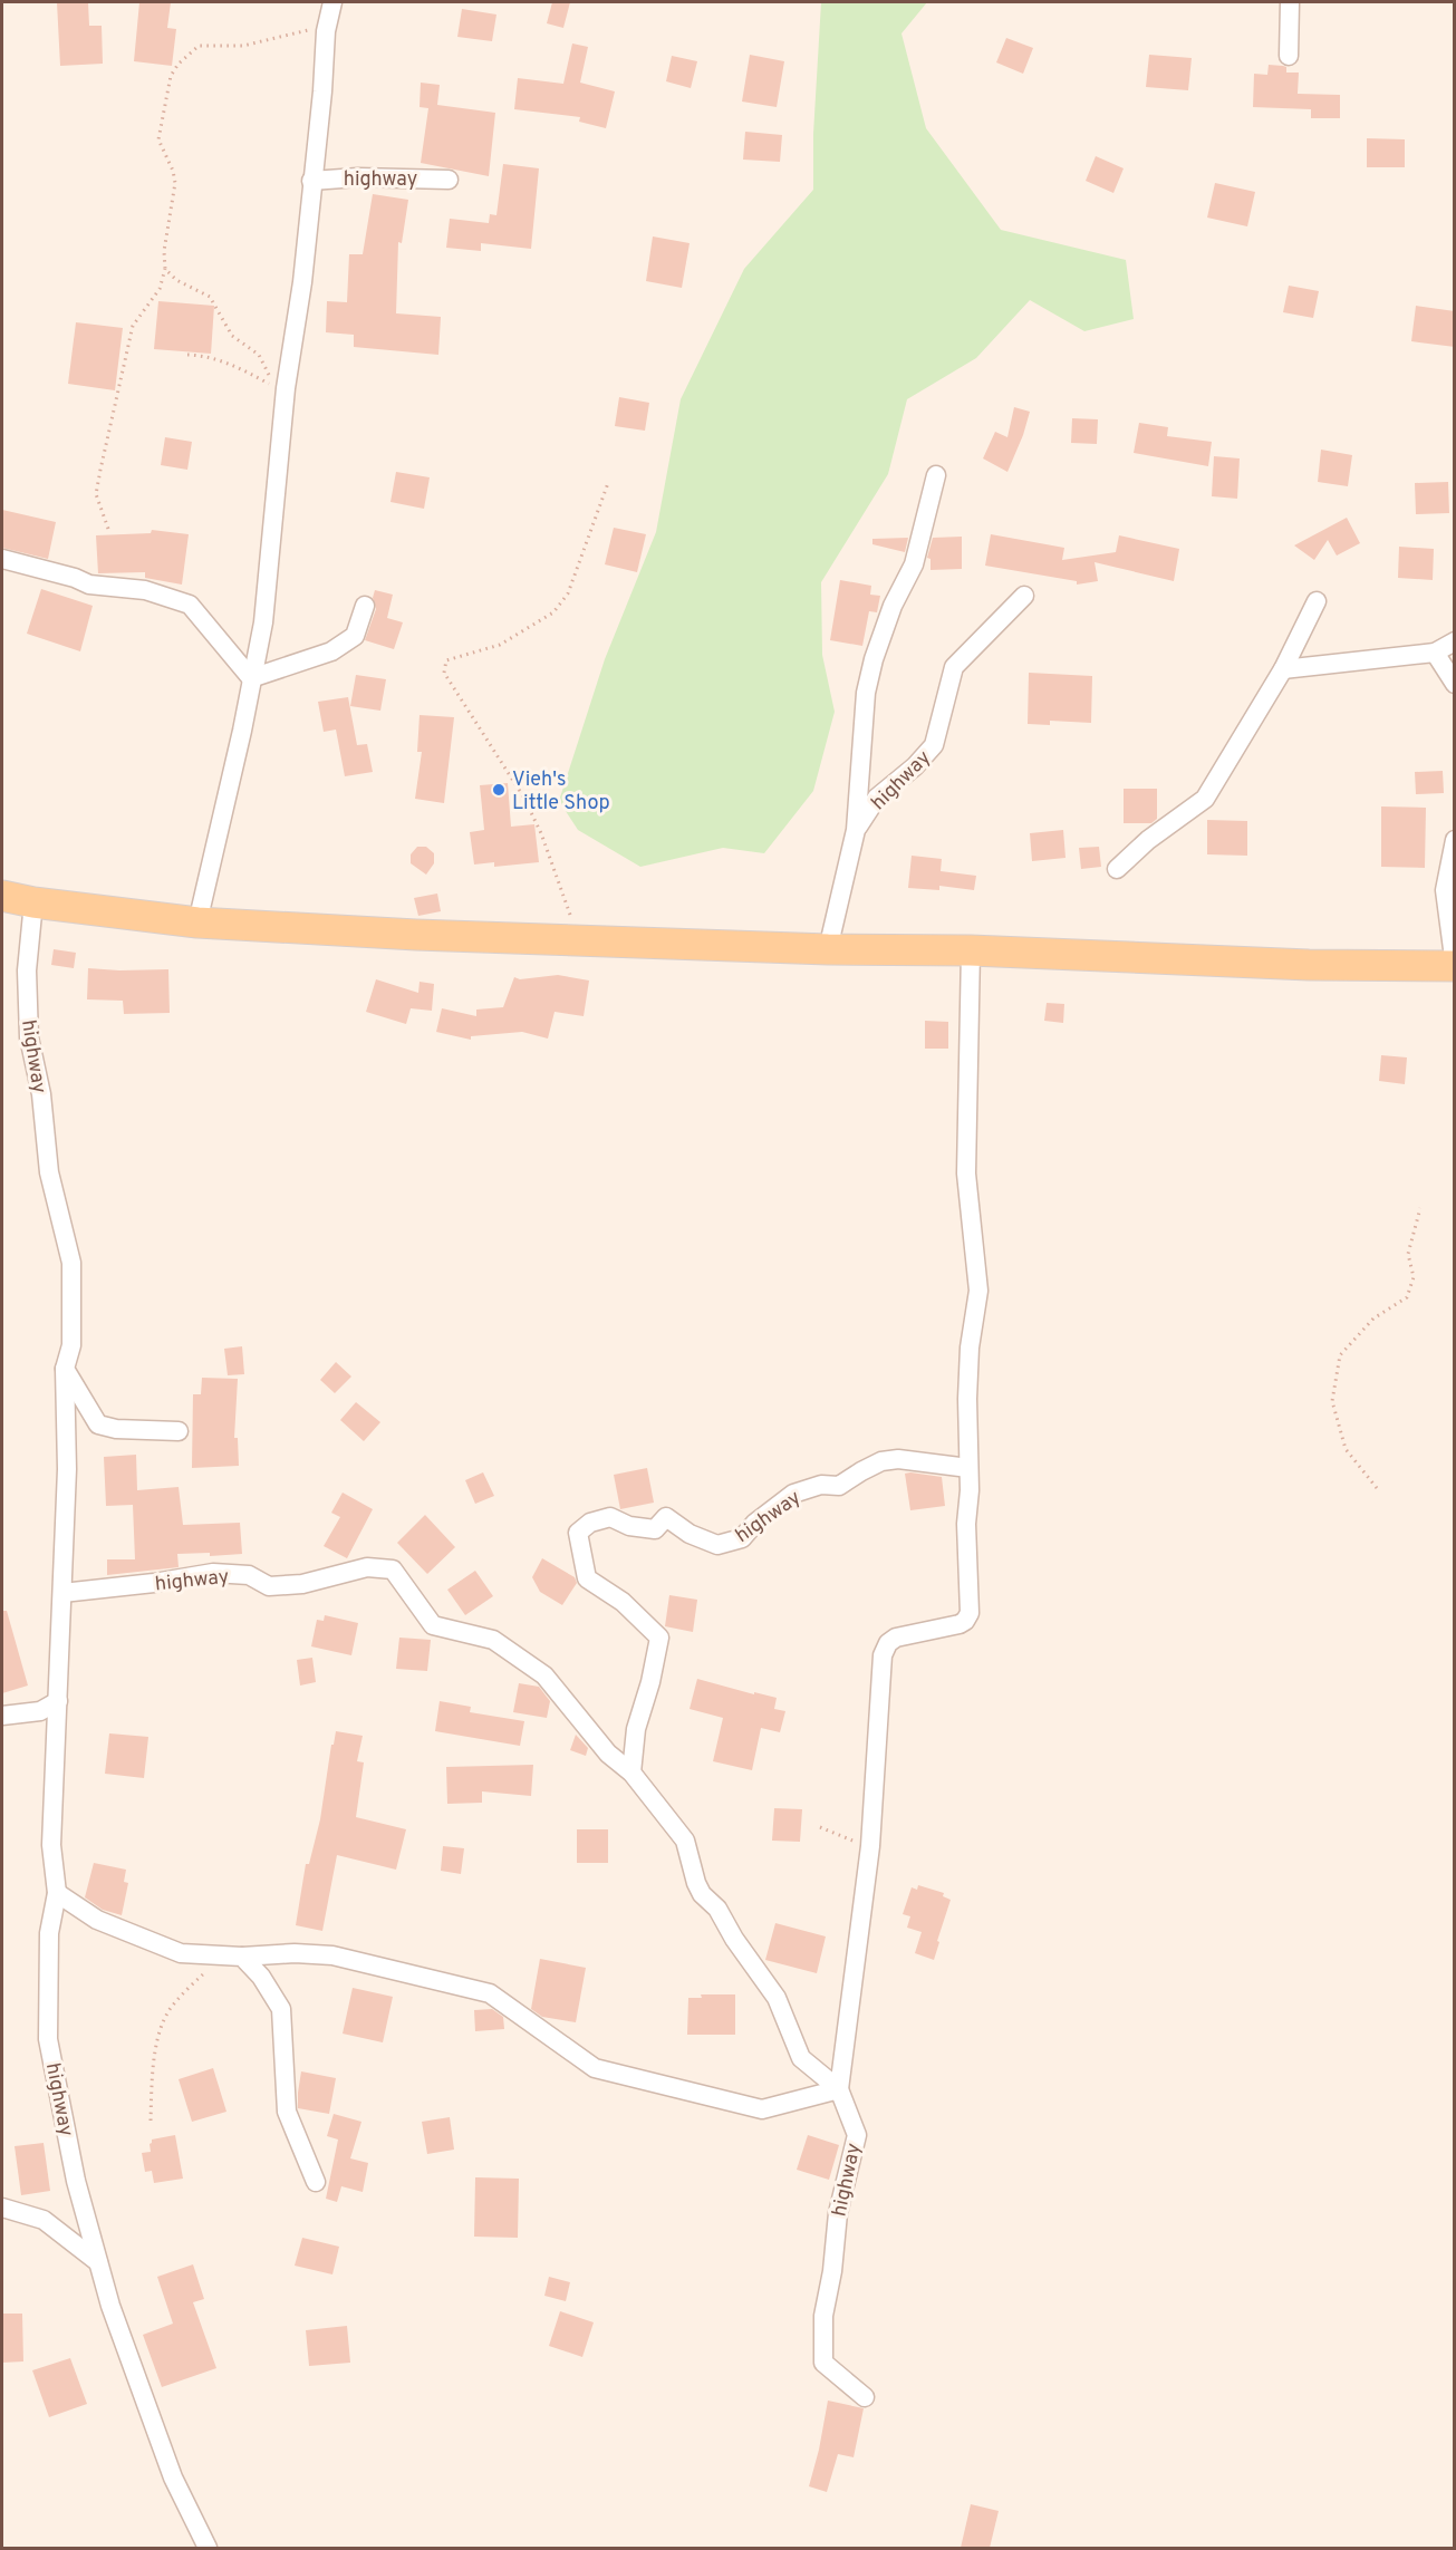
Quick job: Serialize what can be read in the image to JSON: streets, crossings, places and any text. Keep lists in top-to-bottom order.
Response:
{
  "streets": {
    "street": ["highway"]
  },
  "places": ["Vieh's Little Shop"]
}
